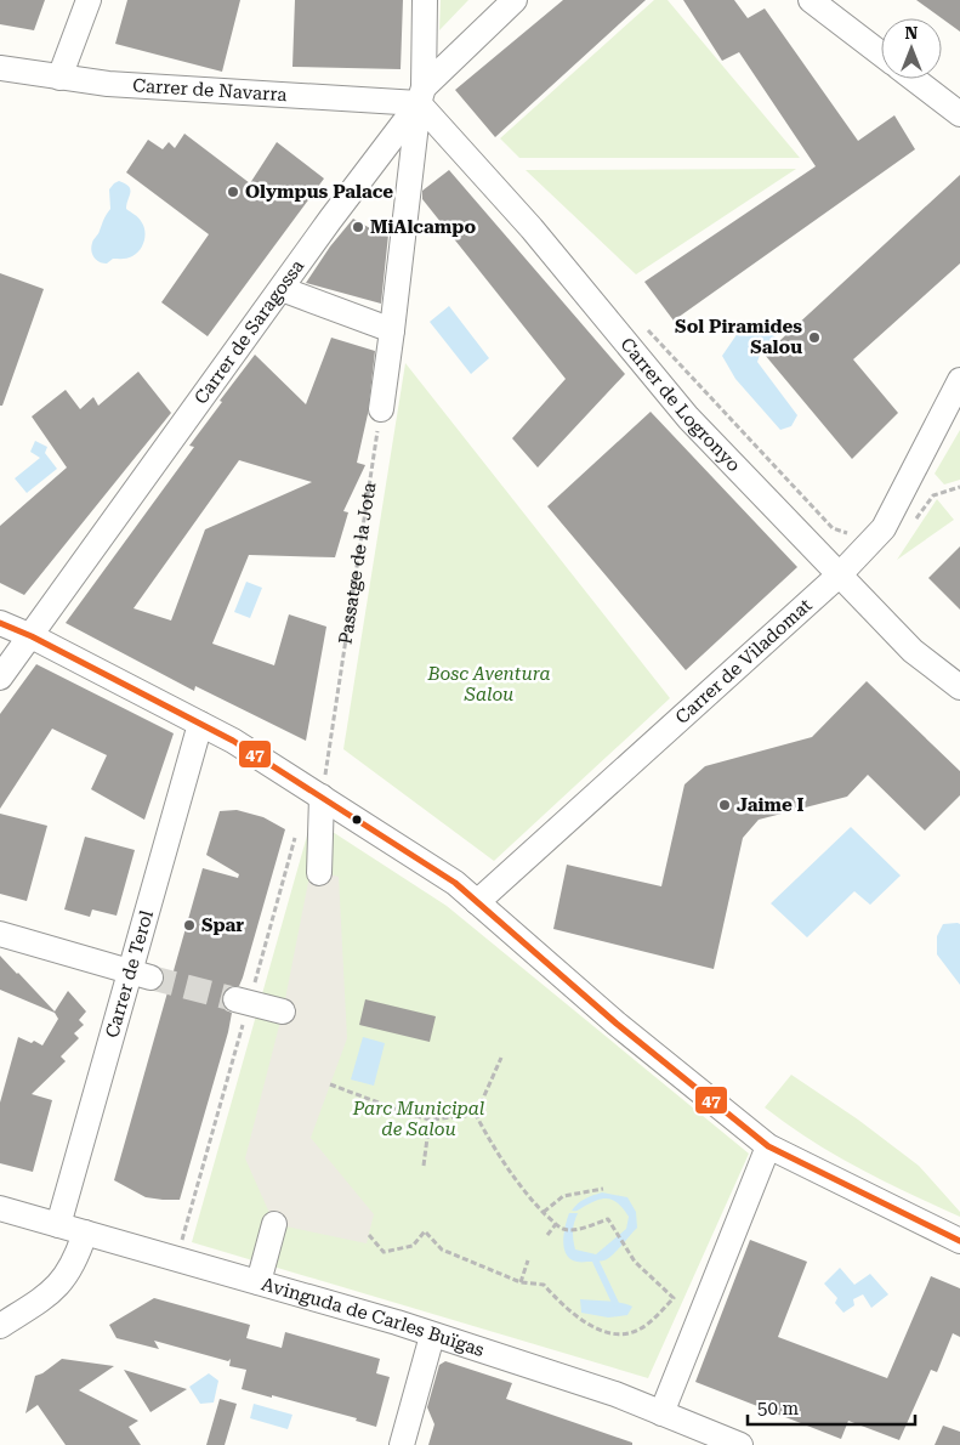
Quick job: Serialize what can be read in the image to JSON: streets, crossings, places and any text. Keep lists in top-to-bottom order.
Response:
{
  "streets": {
    "street": [
      "Carrer de Navarra",
      "Carrer de Saragossa",
      "Carrer de Logronyo",
      "Carrer de Viladomat",
      "Carrer de Terol",
      "Avinguda de Carles Buïgas"
    ],
    "path": ["Passatge de la Jota"]
  },
  "crossings": [
    ["Carrer de Navarra", "Carrer de Saragossa"],
    ["Carrer de Navarra", "Carrer de Logronyo"],
    ["Carrer de Saragossa", "Carrer de Logronyo"],
    ["Carrer de Logronyo", "Carrer de Viladomat"],
    ["Carrer de Terol", "Avinguda de Carles Buïgas"]
  ],
  "parks": ["Bosc Aventura Salou", "Parc Municipal de Salou"],
  "places": [
    "Olympus Palace",
    "MiAlcampo",
    "Sol Piramides Salou",
    "Jaime I",
    "Spar"
  ],
  "lines": ["transit line 47"],
  "scale_bar": "50 m",
  "north": "top"
}
